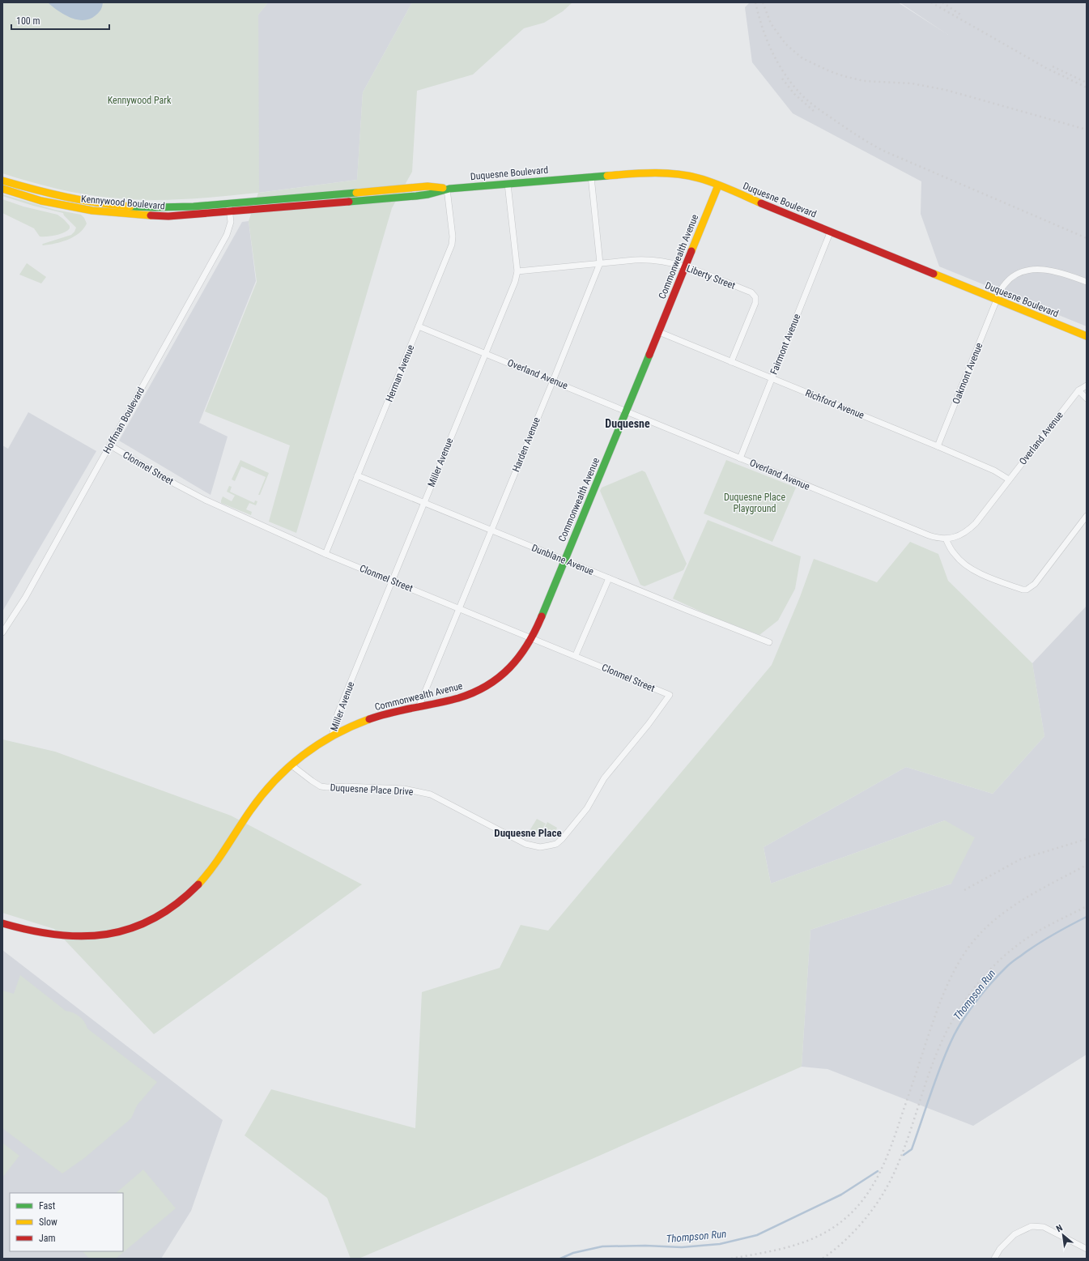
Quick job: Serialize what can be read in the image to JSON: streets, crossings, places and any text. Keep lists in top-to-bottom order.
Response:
{
  "streets": {
    "main road": ["Duquesne Boulevard", "Kennywood Boulevard", "Commonwealth Avenue"],
    "street": [
      "Liberty Street",
      "Fairmont Avenue",
      "Herman Avenue",
      "Oakmont Avenue",
      "Overland Avenue",
      "Richford Avenue",
      "Hoffman Boulevard",
      "Harden Avenue",
      "Miller Avenue",
      "Clonmel Street",
      "Dunblane Avenue",
      "Duquesne Place Drive"
    ]
  },
  "crossings": [
    ["Duquesne Boulevard", "Kennywood Boulevard"],
    ["Duquesne Boulevard", "Commonwealth Avenue"],
    ["Duquesne Boulevard", "Fairmont Avenue"],
    ["Duquesne Boulevard", "Herman Avenue"],
    ["Duquesne Boulevard", "Oakmont Avenue"],
    ["Duquesne Boulevard", "Harden Avenue"],
    ["Duquesne Boulevard", "Miller Avenue"],
    ["Kennywood Boulevard", "Hoffman Boulevard"],
    ["Commonwealth Avenue", "Liberty Street"],
    ["Commonwealth Avenue", "Overland Avenue"],
    ["Commonwealth Avenue", "Richford Avenue"],
    ["Commonwealth Avenue", "Harden Avenue"],
    ["Commonwealth Avenue", "Miller Avenue"],
    ["Commonwealth Avenue", "Clonmel Street"],
    ["Commonwealth Avenue", "Dunblane Avenue"],
    ["Commonwealth Avenue", "Duquesne Place Drive"],
    ["Liberty Street", "Richford Avenue"],
    ["Liberty Street", "Harden Avenue"],
    ["Liberty Street", "Miller Avenue"],
    ["Fairmont Avenue", "Overland Avenue"],
    ["Fairmont Avenue", "Richford Avenue"],
    ["Herman Avenue", "Overland Avenue"],
    ["Herman Avenue", "Clonmel Street"],
    ["Herman Avenue", "Dunblane Avenue"],
    ["Oakmont Avenue", "Richford Avenue"],
    ["Overland Avenue", "Richford Avenue"],
    ["Overland Avenue", "Harden Avenue"],
    ["Overland Avenue", "Miller Avenue"],
    ["Hoffman Boulevard", "Clonmel Street"],
    ["Harden Avenue", "Clonmel Street"],
    ["Harden Avenue", "Dunblane Avenue"],
    ["Miller Avenue", "Clonmel Street"],
    ["Miller Avenue", "Dunblane Avenue"],
    ["Clonmel Street", "Duquesne Place Drive"]
  ],
  "districts": ["Duquesne", "Duquesne Place"],
  "water": ["Thompson Run"],
  "parks": ["Kennywood Park", "Duquesne Place Playground"],
  "legend": ["Fast", "Slow", "Jam"],
  "scale_bar": "100 m",
  "north": "top left"
}
